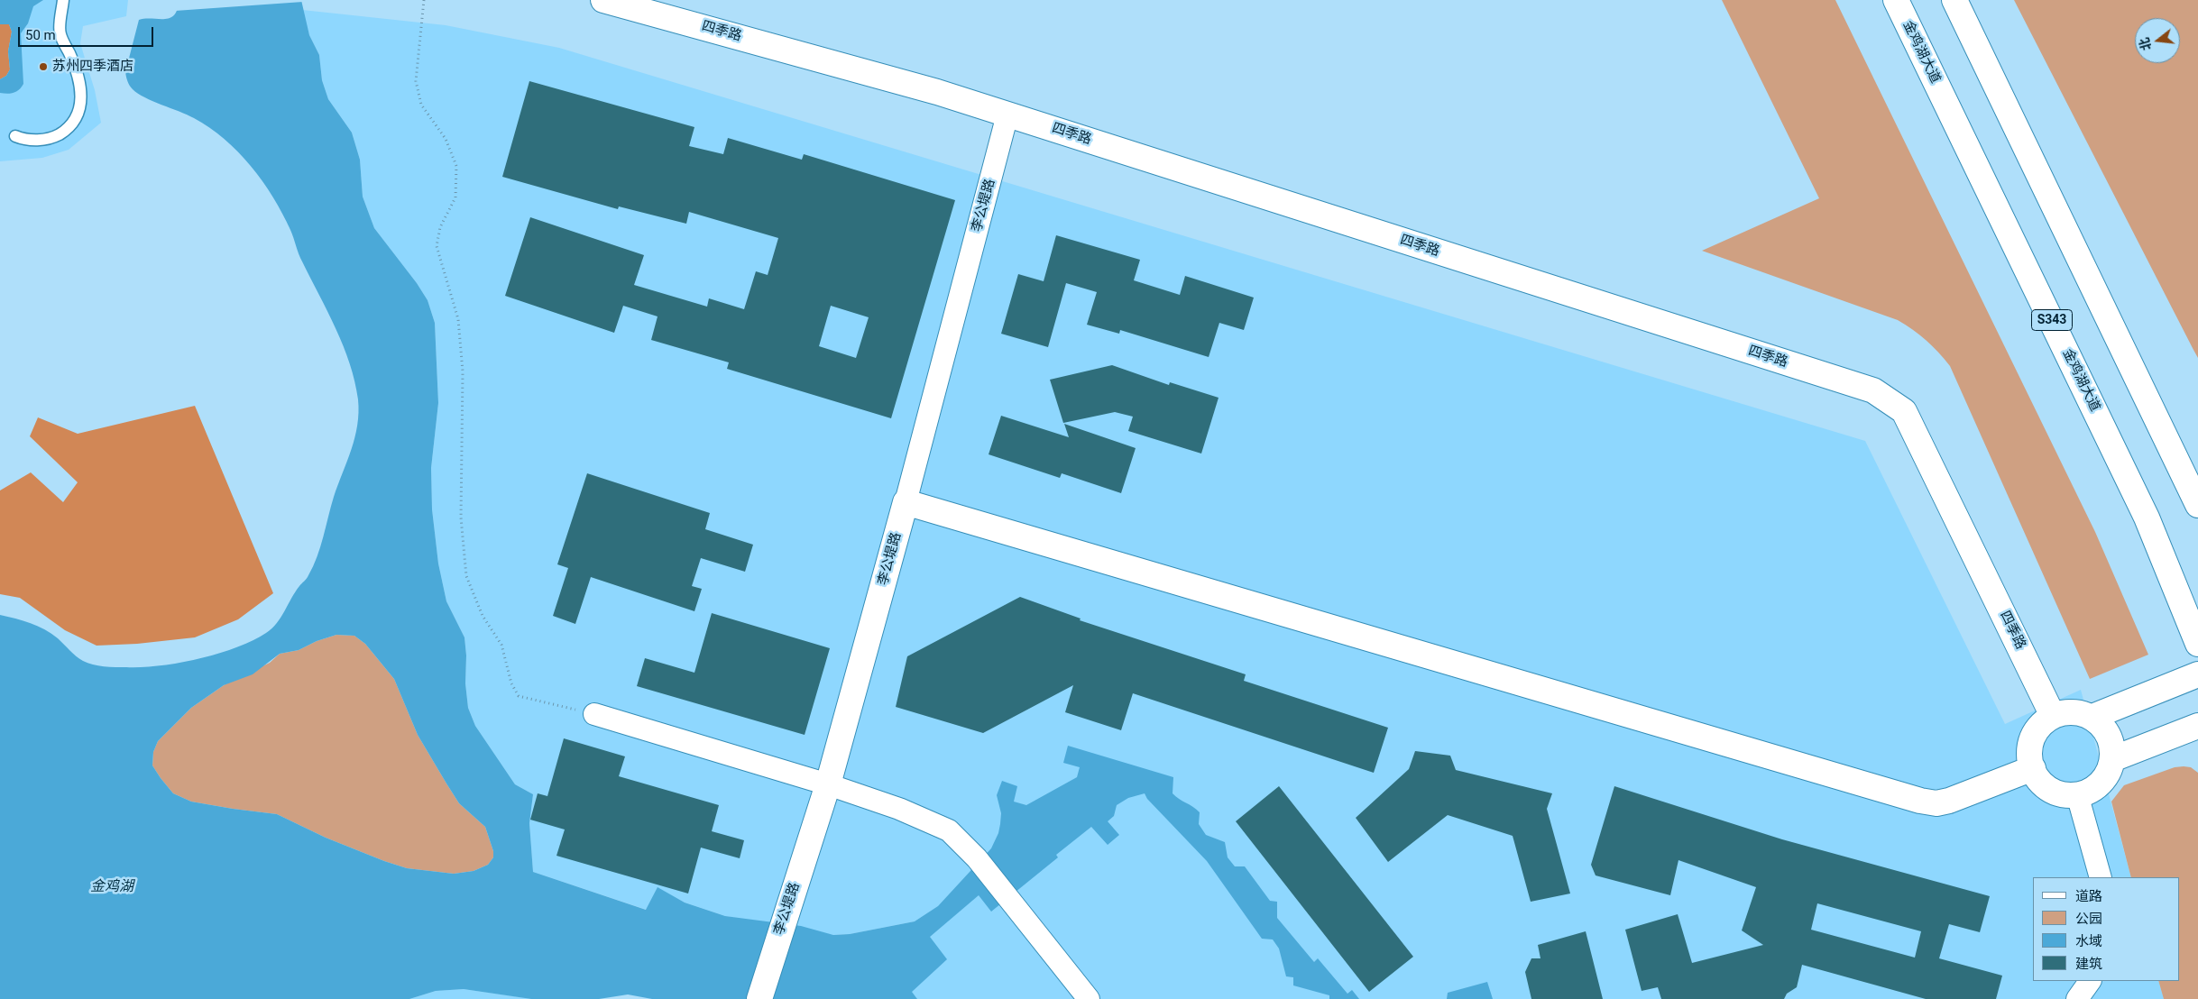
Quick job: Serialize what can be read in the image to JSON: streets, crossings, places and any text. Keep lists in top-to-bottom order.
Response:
{
  "streets": {
    "street": [
      "四季路",
      "金鸡湖大道",
      "李公堤路",
      "S343"
    ]
  },
  "crossings": [
    ["四季路", "李公堤路"]
  ],
  "water": ["金鸡湖"],
  "places": ["苏州四季酒店"],
  "legend": [
    "道路",
    "公园",
    "水域",
    "建筑"
  ],
  "scale_bar": "50 m",
  "north": "left"
}
